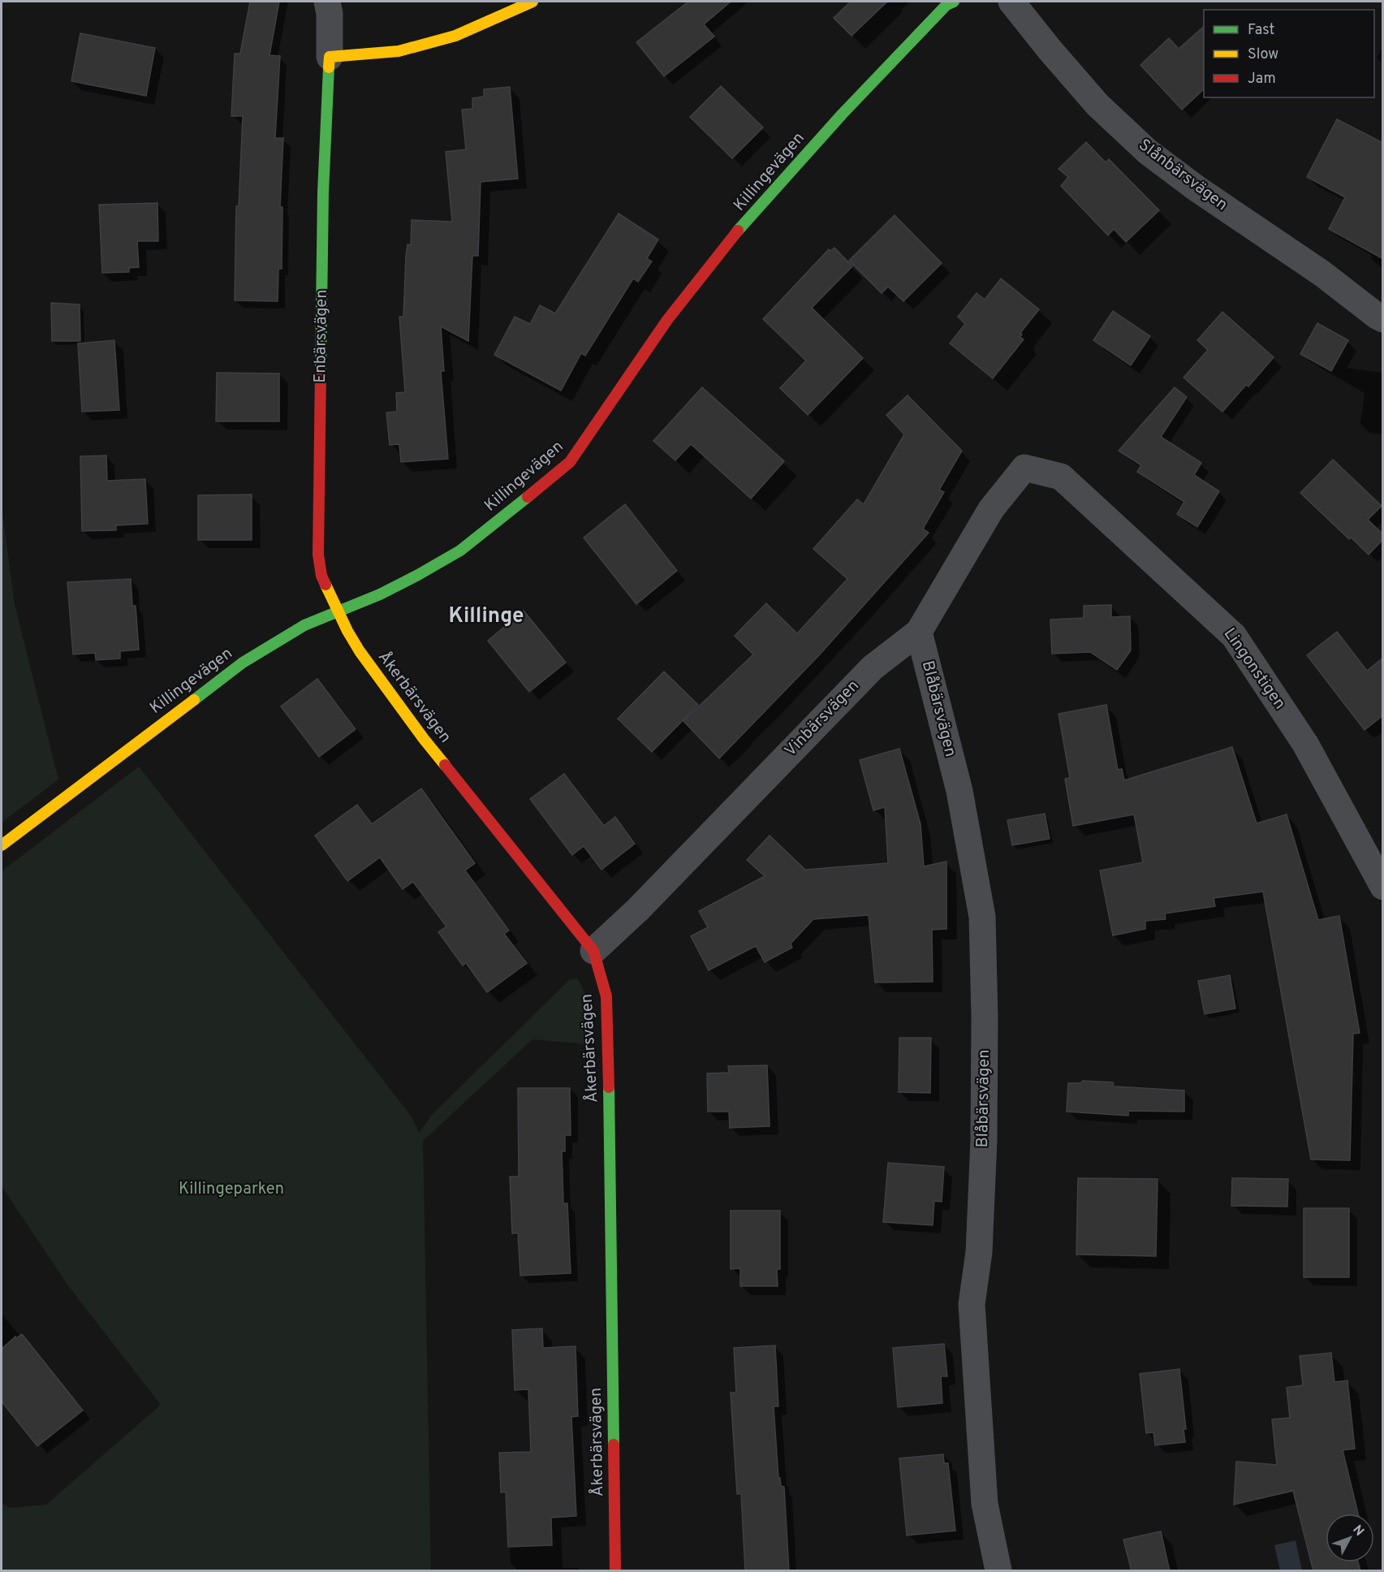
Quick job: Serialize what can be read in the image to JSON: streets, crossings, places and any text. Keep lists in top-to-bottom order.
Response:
{
  "streets": {
    "street": [
      "Killingevägen",
      "Slånbärsvägen",
      "Enbärsvägen",
      "Lingonstigen",
      "Åkerbärsvägen",
      "Blåbärsvägen",
      "Vinbärsvägen"
    ]
  },
  "crossings": [
    ["Killingevägen", "Enbärsvägen"],
    ["Killingevägen", "Åkerbärsvägen"],
    ["Enbärsvägen", "Åkerbärsvägen"],
    ["Lingonstigen", "Vinbärsvägen"],
    ["Åkerbärsvägen", "Vinbärsvägen"],
    ["Blåbärsvägen", "Vinbärsvägen"]
  ],
  "districts": ["Killinge"],
  "parks": ["Killingeparken"],
  "legend": ["Fast", "Slow", "Jam"],
  "north": "top right"
}
